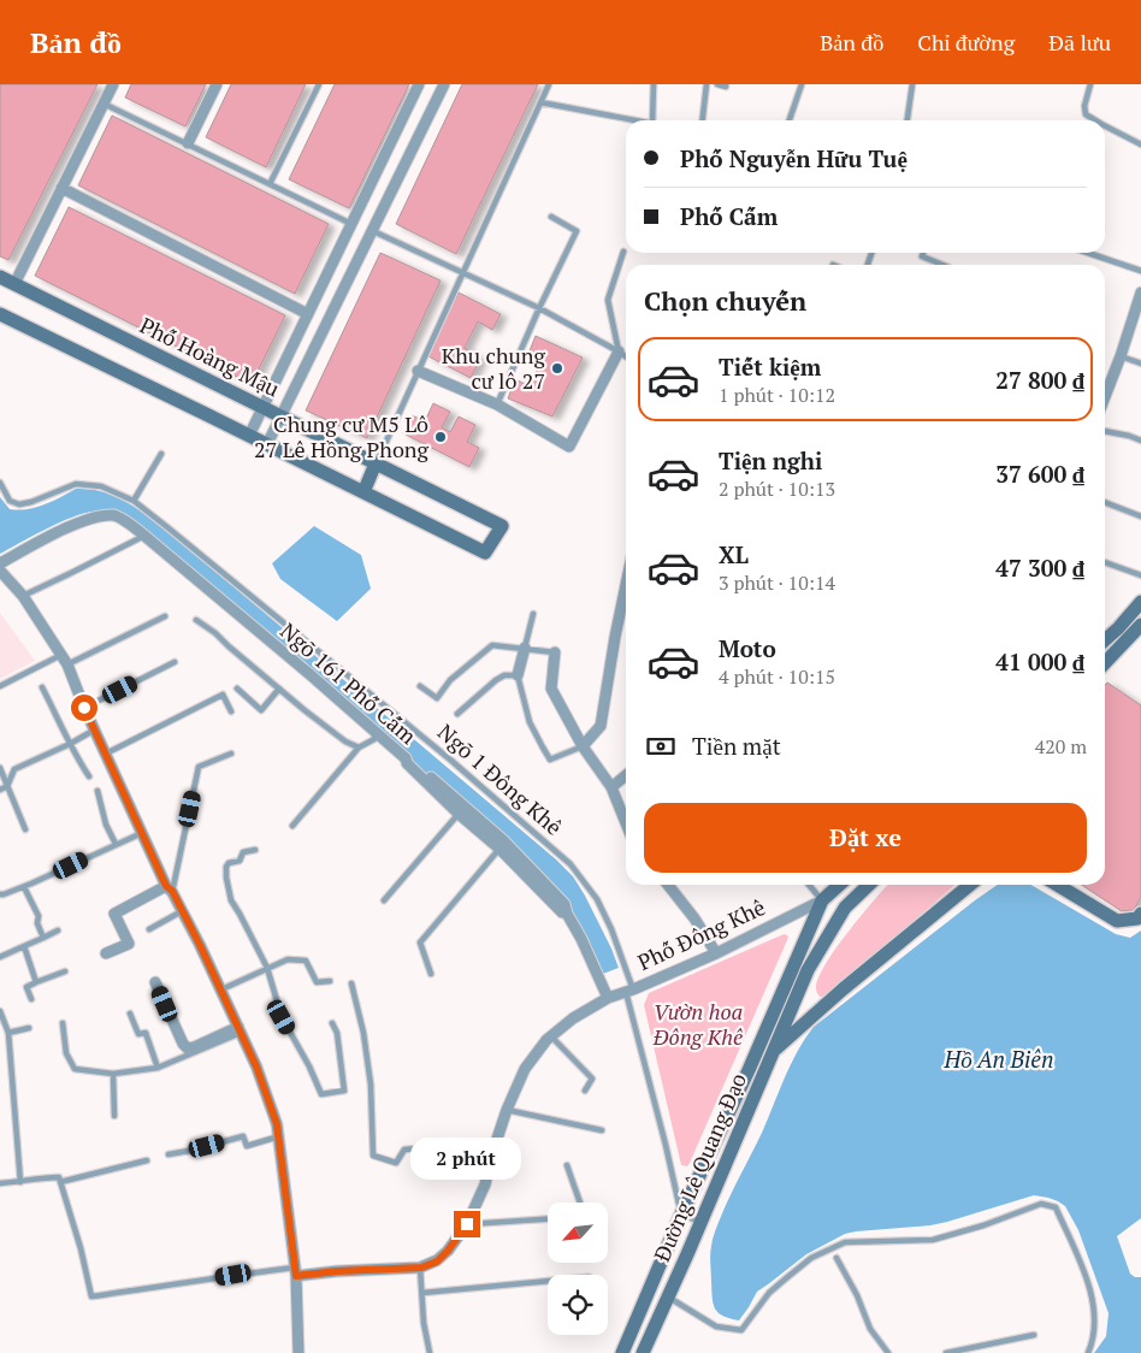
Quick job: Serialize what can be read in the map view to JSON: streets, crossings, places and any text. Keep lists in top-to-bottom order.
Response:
{
  "streets": {
    "street": [
      "Phố Hoàng Mậu",
      "Ngõ 161 Phố Cấm",
      "Phố Đông Khê",
      "Đường Lê Quang Đạo"
    ],
    "lane": ["Ngõ 1 Đông Khê"]
  },
  "crossings": [
    ["Ngõ 1 Đông Khê", "Phố Đông Khê"],
    ["Ngõ 1 Đông Khê", "Đường Lê Quang Đạo"],
    ["Phố Đông Khê", "Đường Lê Quang Đạo"]
  ],
  "water": ["Hồ An Biên"],
  "parks": ["Vườn hoa Đông Khê"],
  "places": ["Khu chung cư lô 27", "Chung cư M5 Lô 27 Lê Hồng Phong"],
  "north": "bottom left",
  "page": {
    "header": "Bản đồ",
    "nav": ["Bản đồ", "Chỉ đường", "Đã lưu"],
    "banner": ["Phố Nguyễn Hữu Tuệ", "Phố Cấm"],
    "heading": "Chọn chuyến",
    "list": [
      {
        "name": "Tiết kiệm",
        "note": "1 phút · 10:12",
        "value": "27 800 ₫"
      },
      {
        "name": "Tiện nghi",
        "note": "2 phút · 10:13",
        "value": "37 600 ₫"
      },
      {
        "name": "XL",
        "note": "3 phút · 10:14",
        "value": "47 300 ₫"
      },
      {
        "name": "Moto",
        "note": "4 phút · 10:15",
        "value": "41 000 ₫"
      }
    ],
    "pay": ["Tiền mặt", "420 m"],
    "buttons": "Đặt xe",
    "bubble": "2 phút"
  }
}
